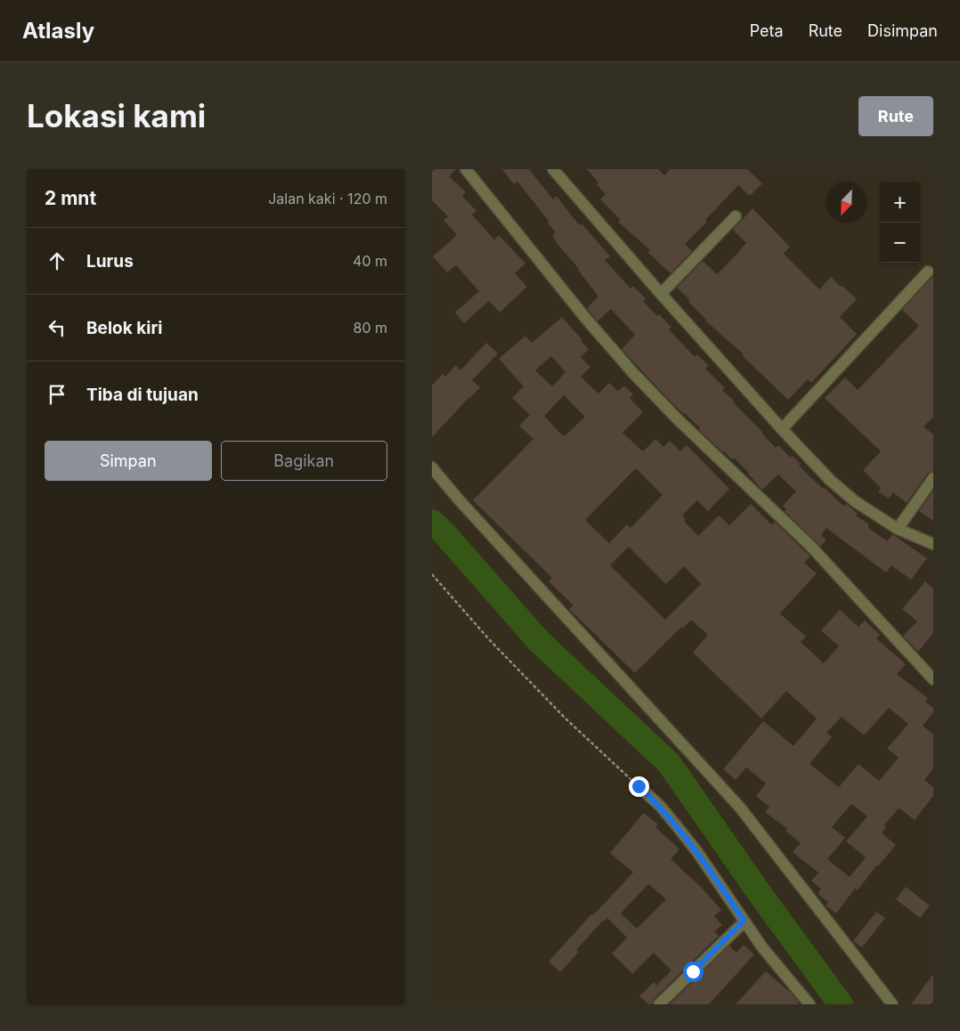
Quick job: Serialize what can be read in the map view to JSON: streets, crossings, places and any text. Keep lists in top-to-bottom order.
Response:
{
  "north": "bottom left",
  "page": {
    "header": "Atlasly",
    "nav": ["Peta", "Rute", "Disimpan"],
    "buttons": [
      "Rute",
      ["Simpan", "Bagikan"]
    ],
    "title": "Lokasi kami",
    "heading": ["2 mnt", "Jalan kaki · 120 m"],
    "map_buttons": ["+", "−"],
    "list": [
      ["Lurus", "40 m"],
      ["Belok kiri", "80 m"],
      "Tiba di tujuan"
    ]
  }
}
